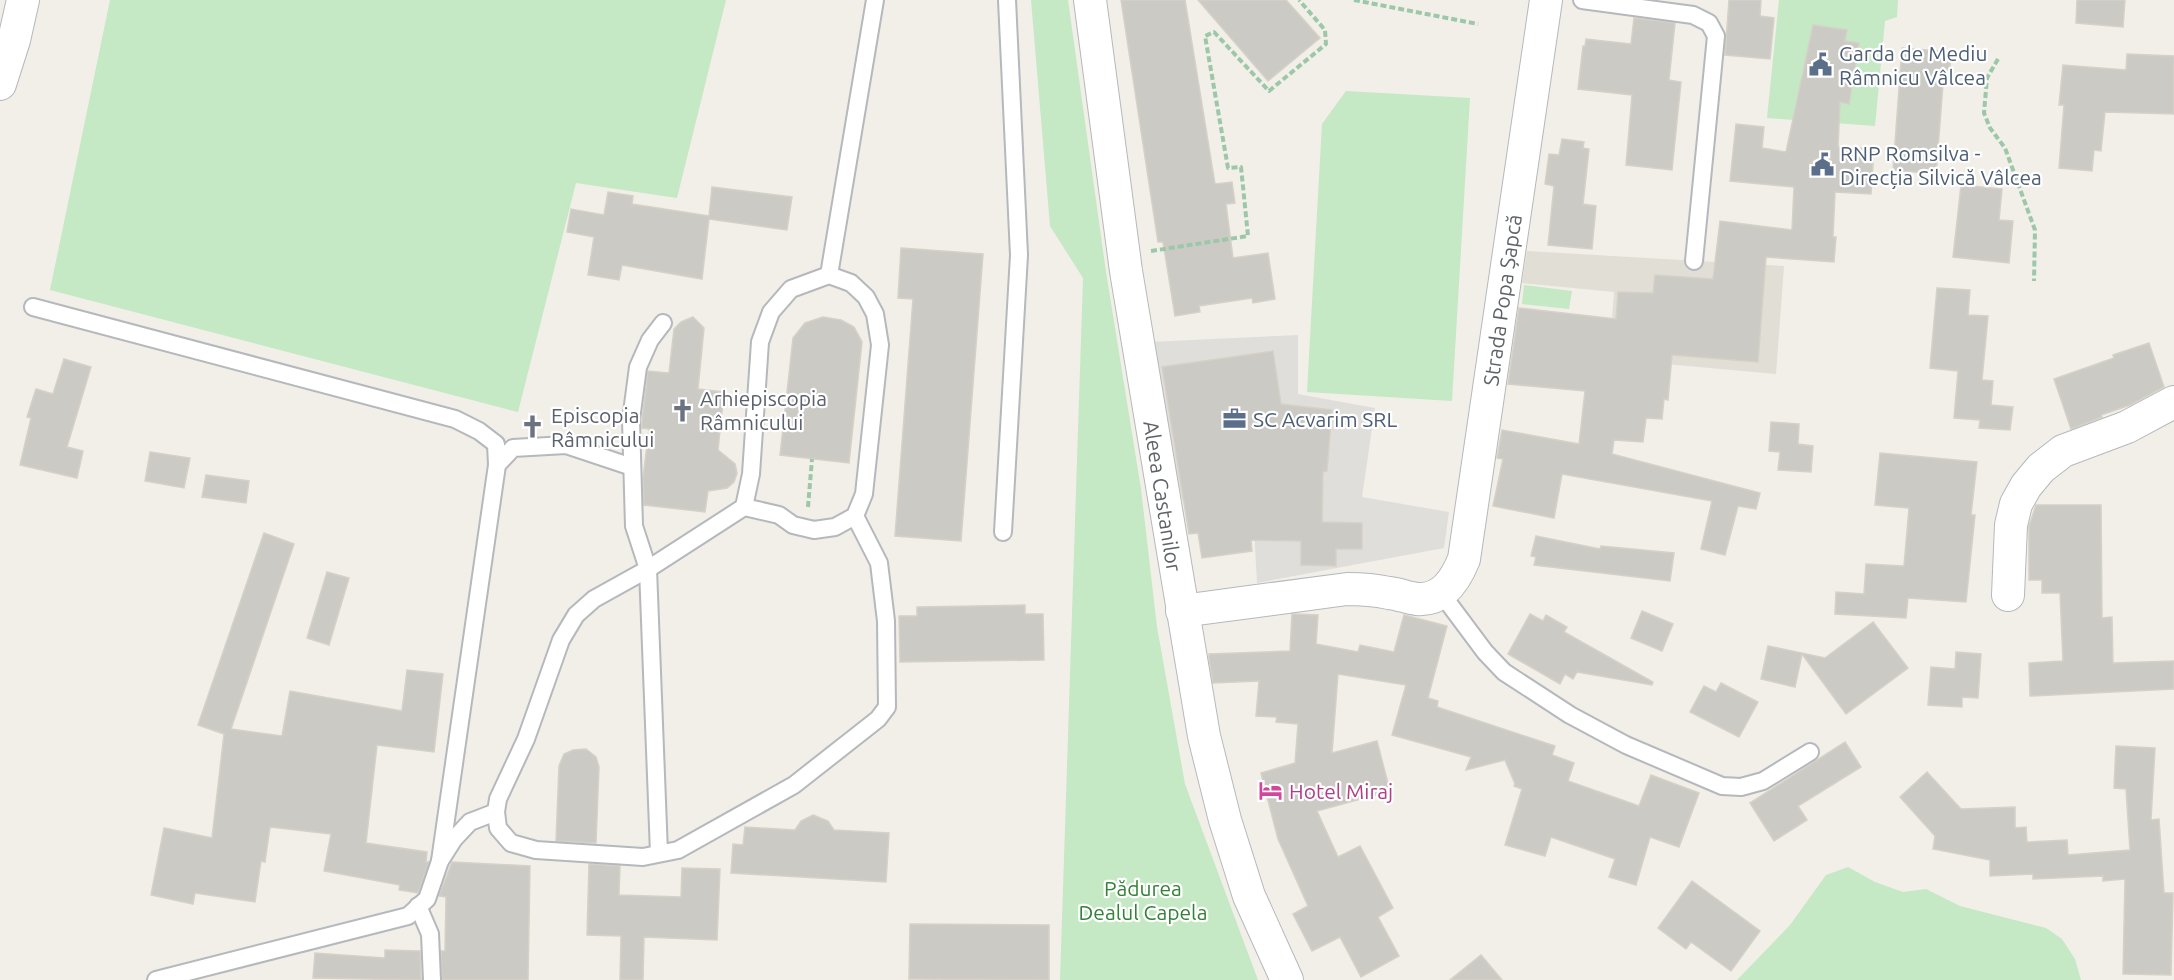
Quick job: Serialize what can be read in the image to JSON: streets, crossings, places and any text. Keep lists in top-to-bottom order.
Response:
{
  "streets": {
    "street": ["Strada Popa Șapcă", "Aleea Castanilor"]
  },
  "parks": ["Pădurea Dealul Capela"],
  "places": {
    "public building": ["Garda de Mediu Râmnicu Vâlcea", "RNP Romsilva - Direcția Silvică Vâlcea"],
    "church": ["Arhiepiscopia Râmnicului", "Episcopia Râmnicului"],
    "office": ["SC Acvarim SRL"],
    "hotel": ["Hotel Miraj"]
  }
}
